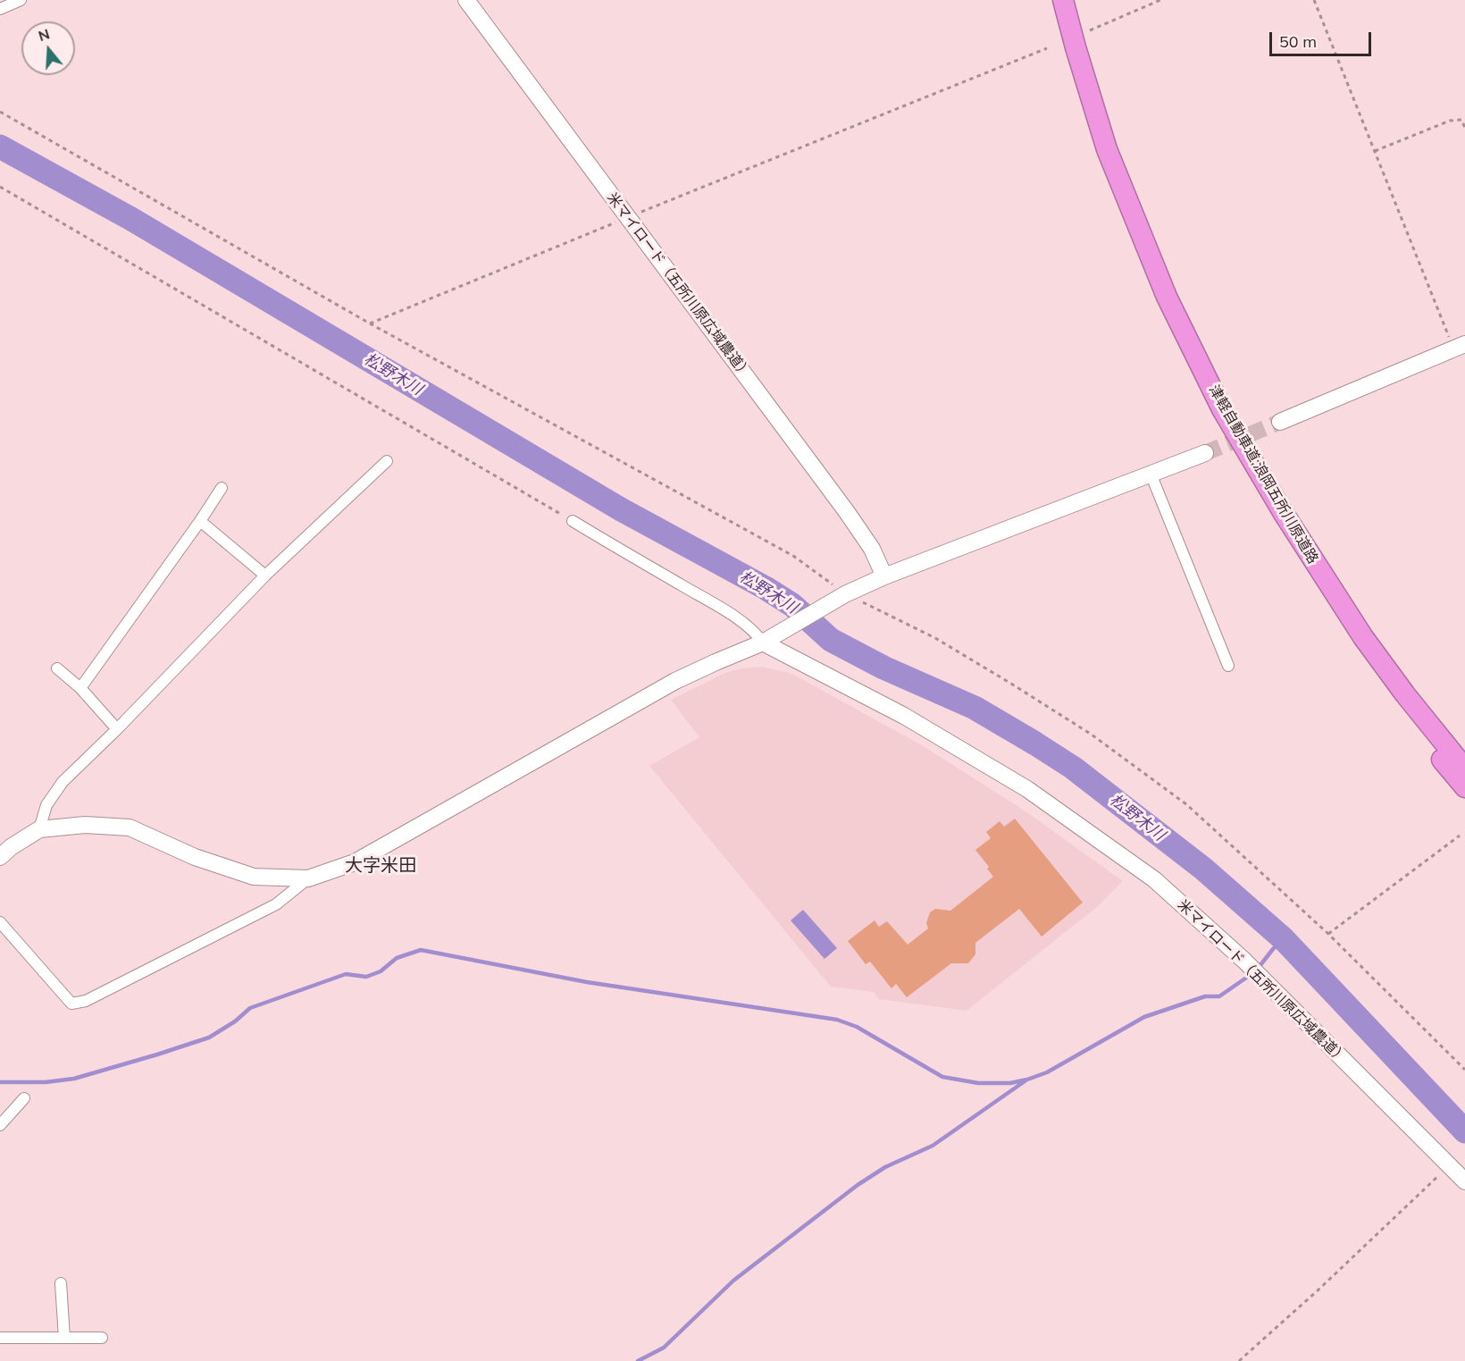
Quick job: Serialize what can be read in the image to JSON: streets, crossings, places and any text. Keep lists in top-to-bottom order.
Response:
{
  "streets": {
    "highway": ["津軽自動車道;浪岡五所川原道路"],
    "street": ["米マイロード（五所川原広域農道）"]
  },
  "districts": ["大字米田"],
  "water": ["松野木川"],
  "scale_bar": "50 m",
  "north": "top"
}
